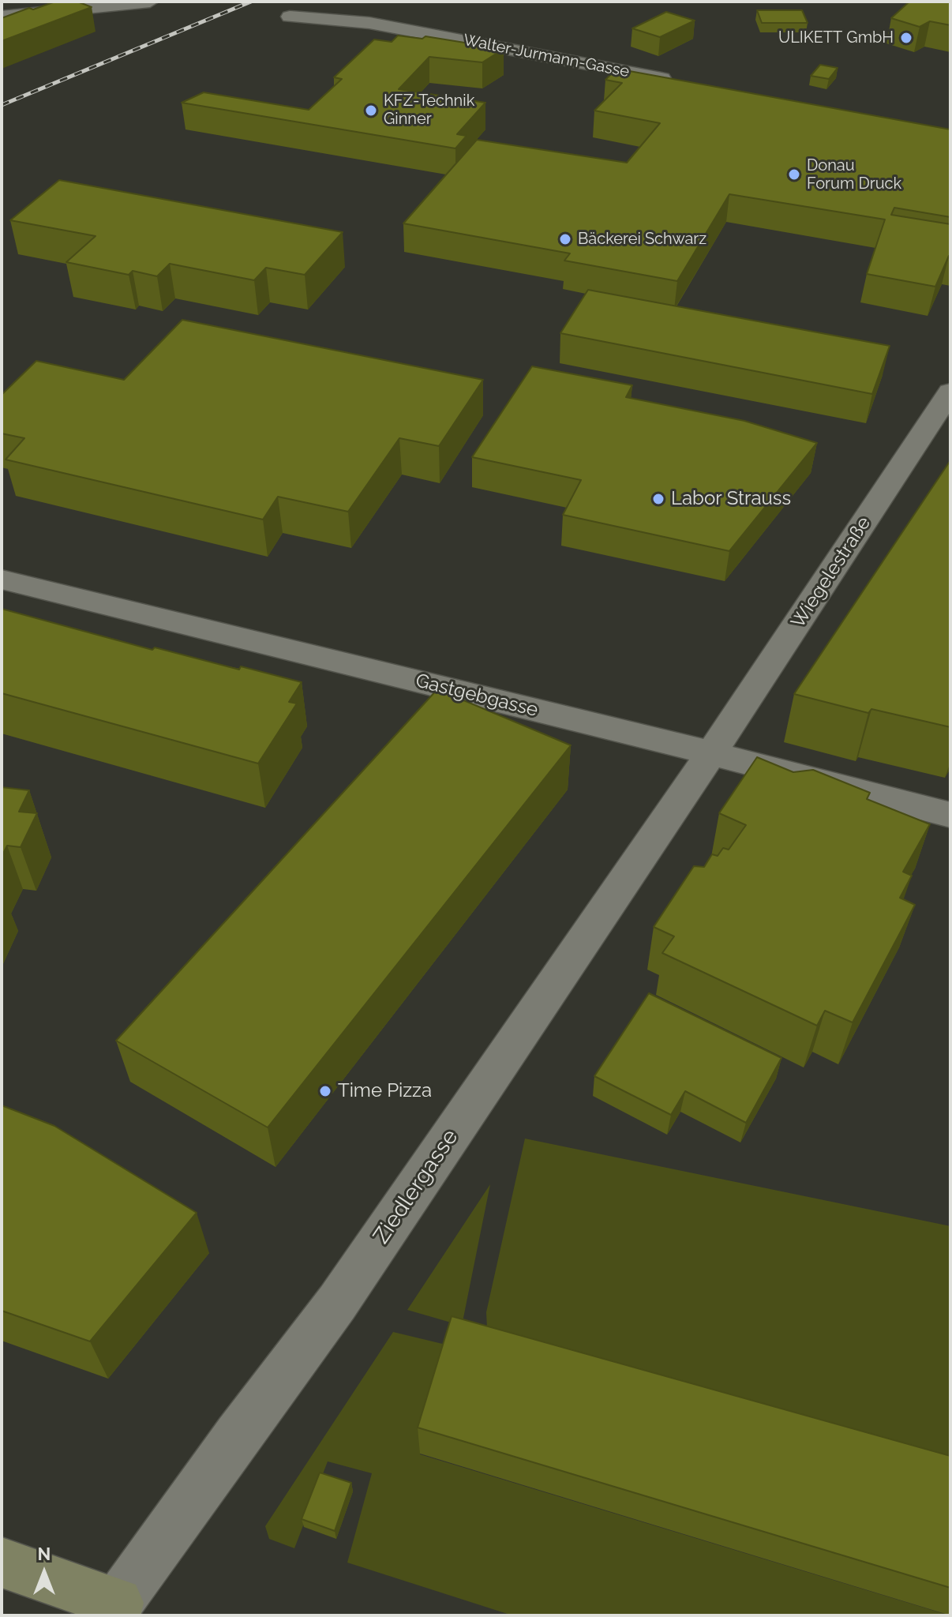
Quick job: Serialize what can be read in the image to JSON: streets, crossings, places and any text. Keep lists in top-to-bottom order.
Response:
{
  "streets": {
    "street": [
      "Walter-Jurmann-Gasse",
      "Wiegelestraße",
      "Gastgebgasse",
      "Ziedlergasse"
    ]
  },
  "crossings": [
    ["Wiegelestraße", "Gastgebgasse"],
    ["Wiegelestraße", "Ziedlergasse"],
    ["Gastgebgasse", "Ziedlergasse"]
  ],
  "places": [
    "ULIKETT GmbH",
    "KFZ-Technik Ginner",
    "Donau Forum Druck",
    "Bäckerei Schwarz",
    "Labor Strauss",
    "Time Pizza"
  ],
  "north": "top"
}
